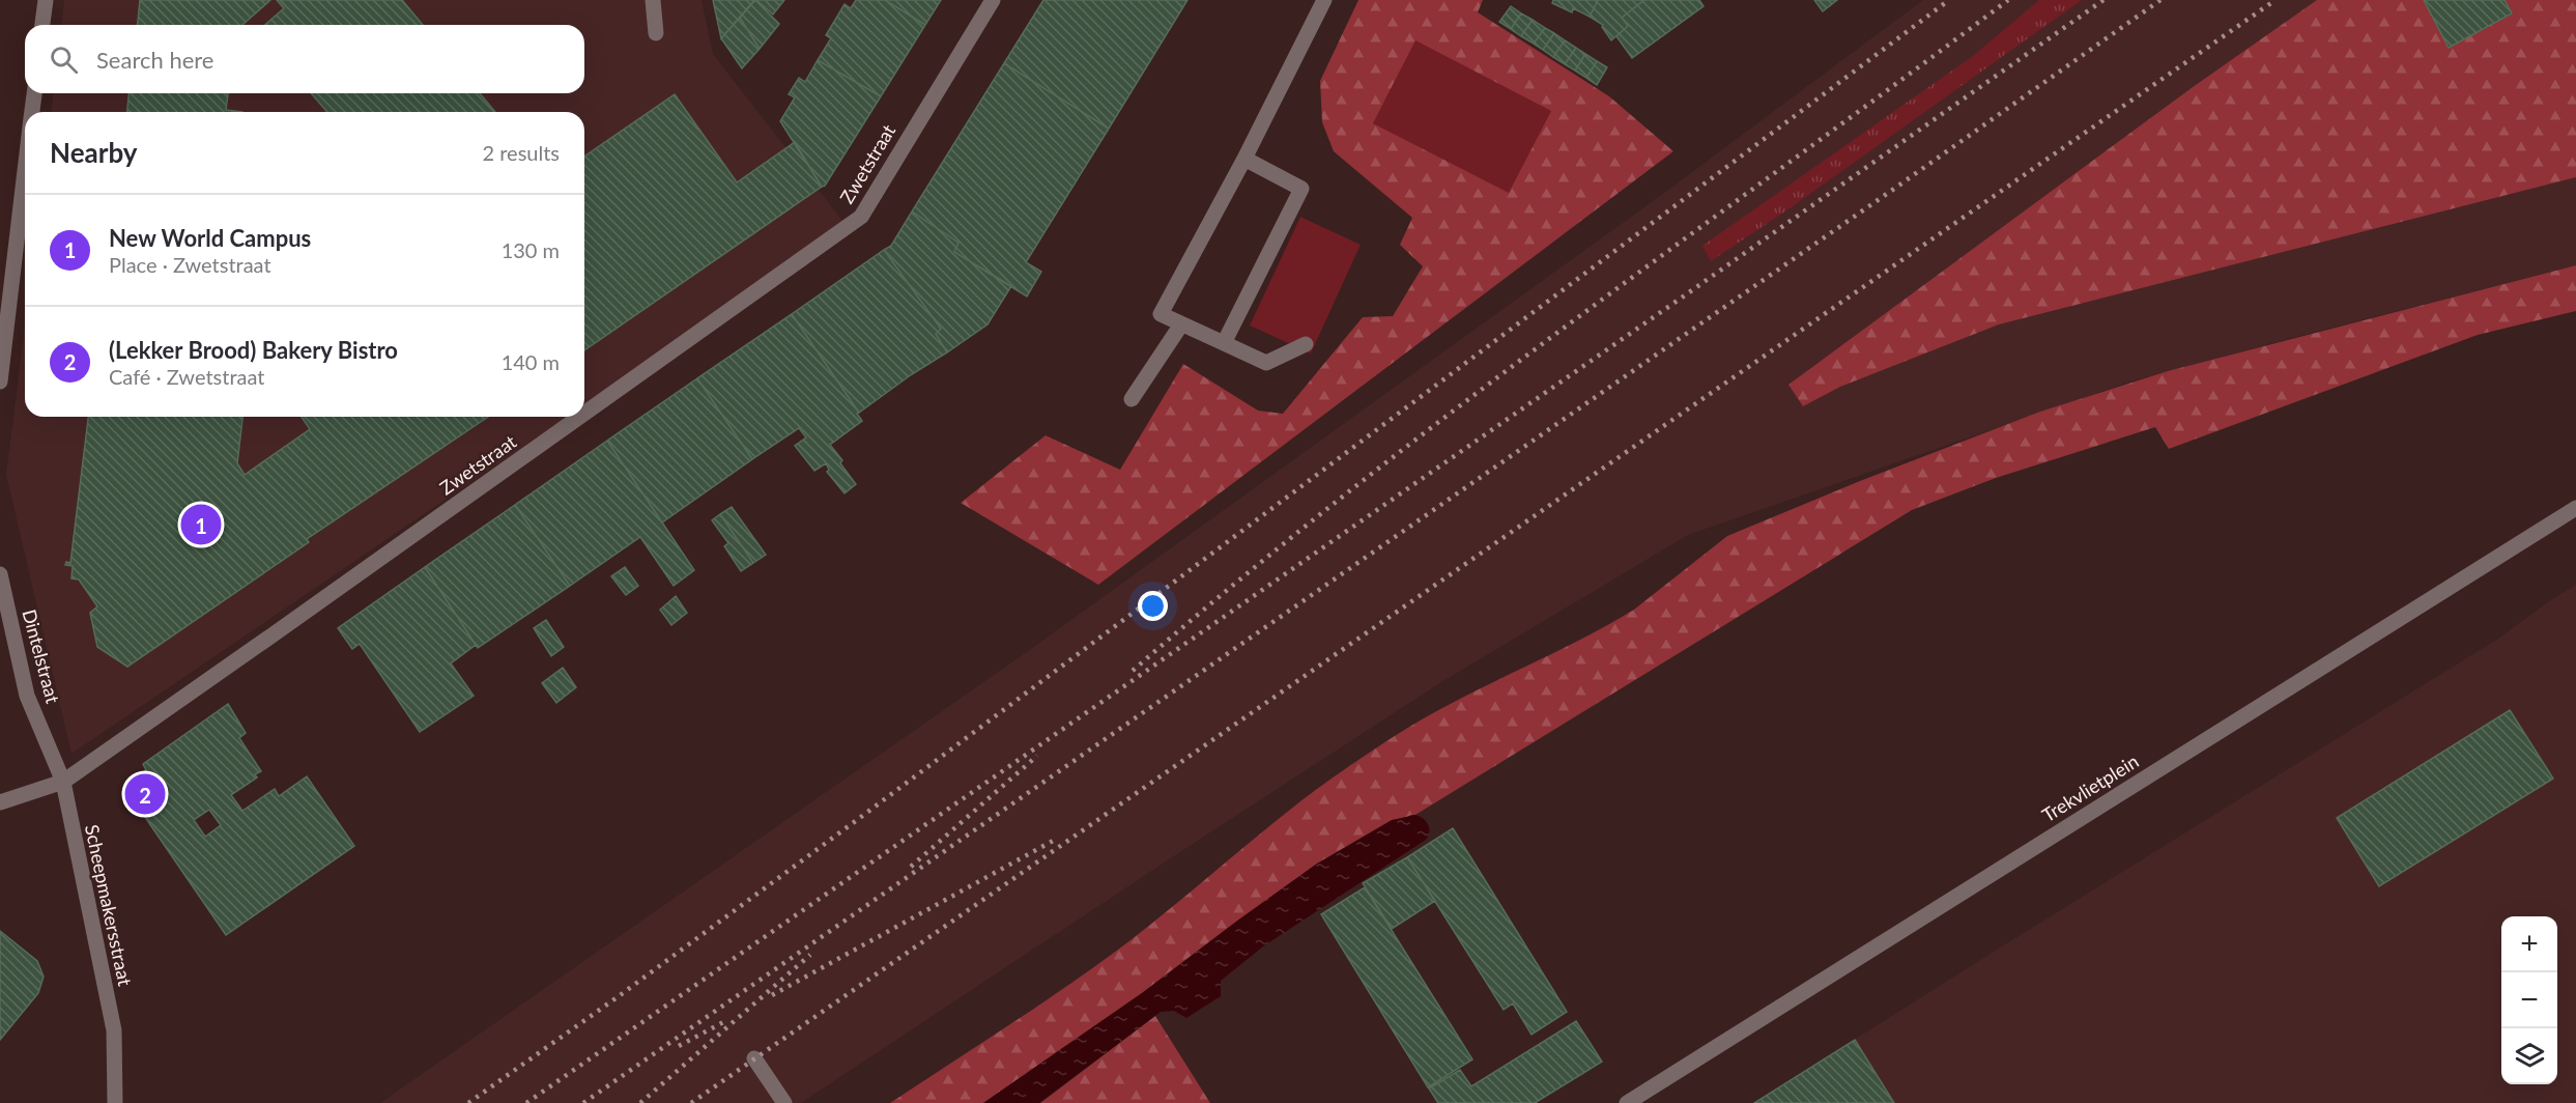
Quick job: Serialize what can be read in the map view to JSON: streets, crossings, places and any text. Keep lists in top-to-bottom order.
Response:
{
  "streets": {
    "street": [
      "Zwetstraat",
      "Dintelstraat",
      "Trekvlietplein",
      "Scheepmakersstraat"
    ]
  },
  "crossings": [
    ["Zwetstraat", "Dintelstraat"],
    ["Zwetstraat", "Scheepmakersstraat"],
    ["Dintelstraat", "Scheepmakersstraat"]
  ],
  "page": {
    "search": "Search here",
    "heading": ["Nearby", "2 results"],
    "list": [
      {
        "mark": "1",
        "name": "New World Campus",
        "note": "Place · Zwetstraat",
        "value": "130 m"
      },
      {
        "mark": "2",
        "name": "(Lekker Brood) Bakery Bistro",
        "note": "Café · Zwetstraat",
        "value": "140 m"
      }
    ],
    "pins": ["1", "2"],
    "map_buttons": ["+", "−"]
  }
}
